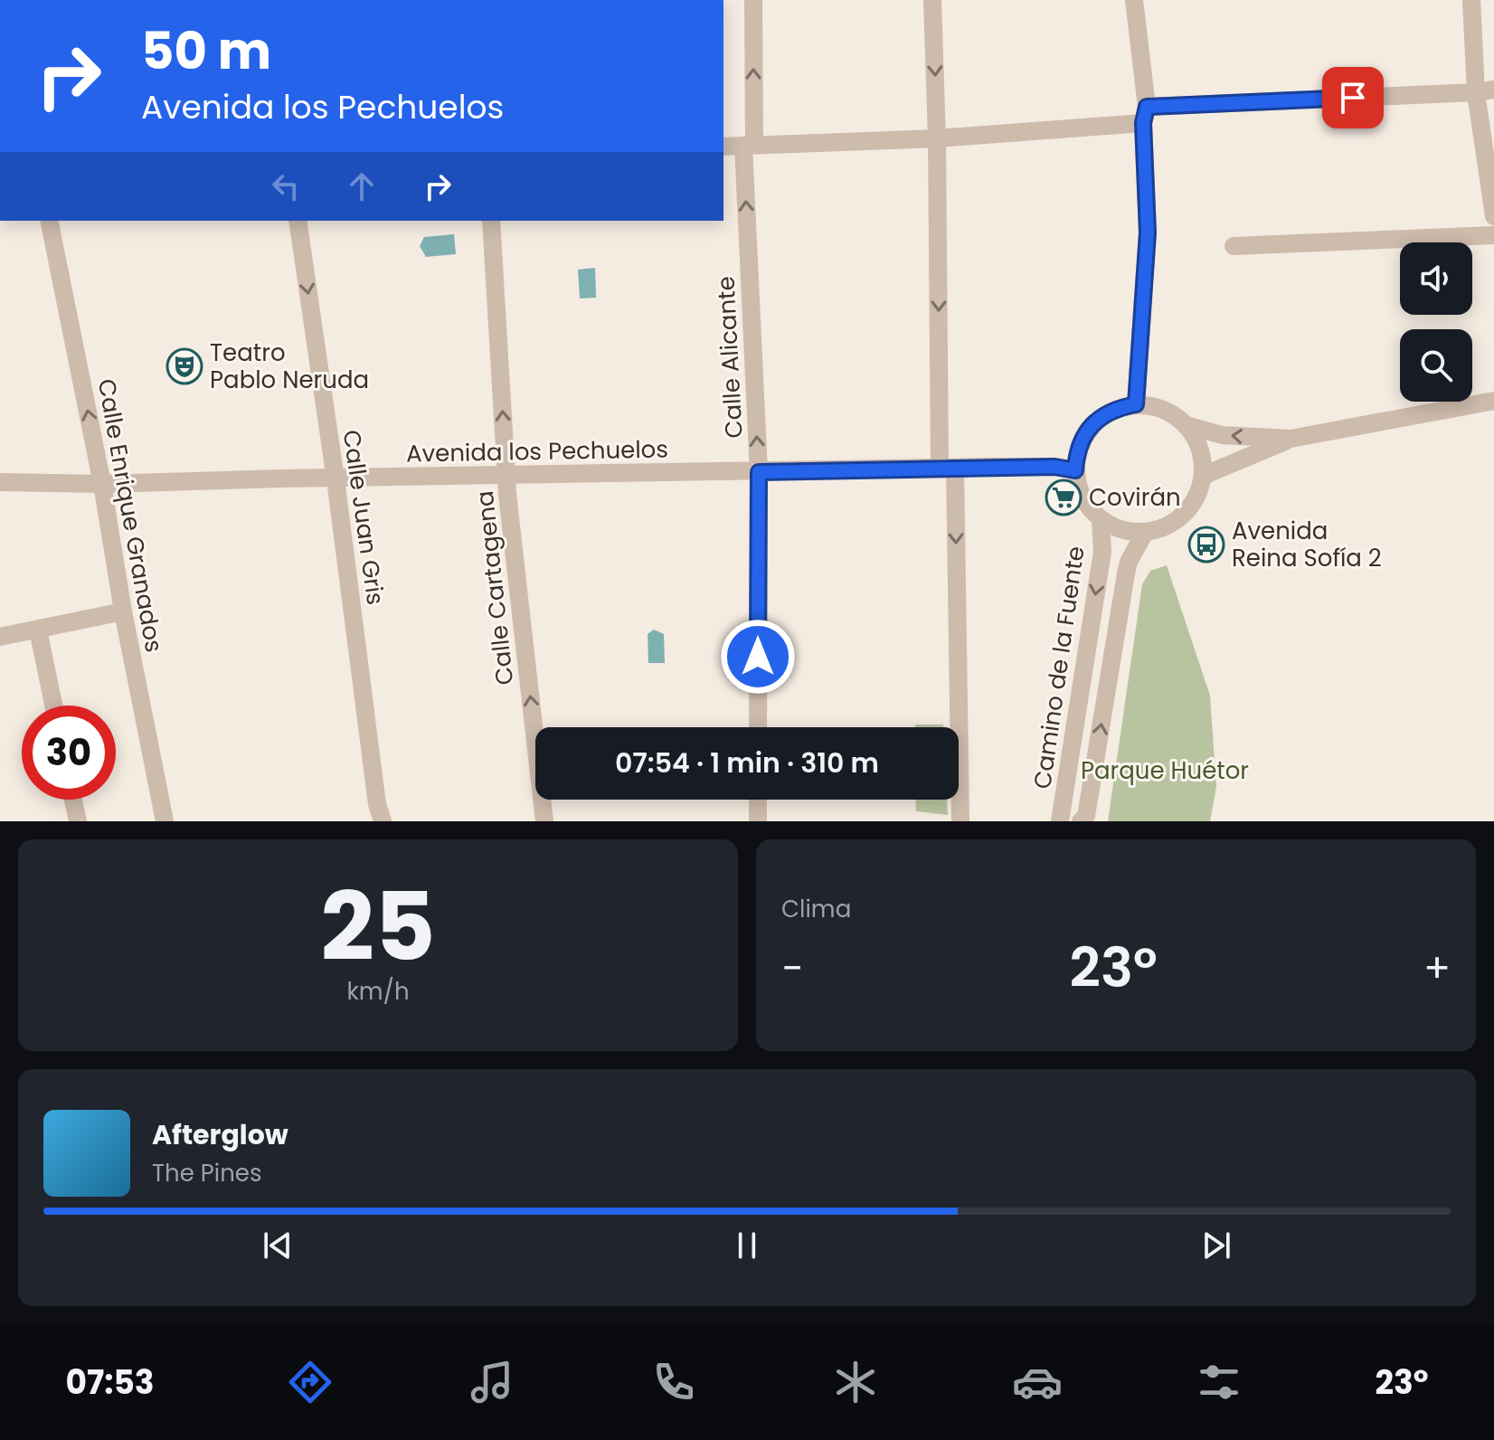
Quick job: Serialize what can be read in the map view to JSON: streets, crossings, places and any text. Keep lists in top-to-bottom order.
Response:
{
  "streets": {
    "street": [
      "Calle Alicante",
      "Avenida los Pechuelos",
      "Calle Enrique Granados",
      "Calle Juan Gris",
      "Calle Cartagena",
      "Camino de la Fuente"
    ]
  },
  "crossings": [
    ["Calle Alicante", "Avenida los Pechuelos"],
    ["Avenida los Pechuelos", "Calle Enrique Granados"],
    ["Avenida los Pechuelos", "Calle Juan Gris"],
    ["Avenida los Pechuelos", "Calle Cartagena"],
    ["Avenida los Pechuelos", "Camino de la Fuente"]
  ],
  "one_way": [
    "Calle Alicante",
    "Calle Enrique Granados",
    "Calle Juan Gris",
    "Calle Cartagena"
  ],
  "parks": ["Parque Huétor"],
  "places": {
    "theatre": ["Teatro Pablo Neruda"],
    "supermarket": ["Covirán"],
    "bus stop": ["Avenida Reina Sofía 2"]
  },
  "page": {
    "turn": ["50 m", "Avenida los Pechuelos"],
    "limit": "30",
    "trip": "07:54 · 1 min · 310 m",
    "tile": [
      ["25", "km/h"],
      "Clima"
    ],
    "heat": ["−", "23°", "+"],
    "song": ["Afterglow", "The Pines"],
    "tabs": ["07:53", "23°"]
  }
}
